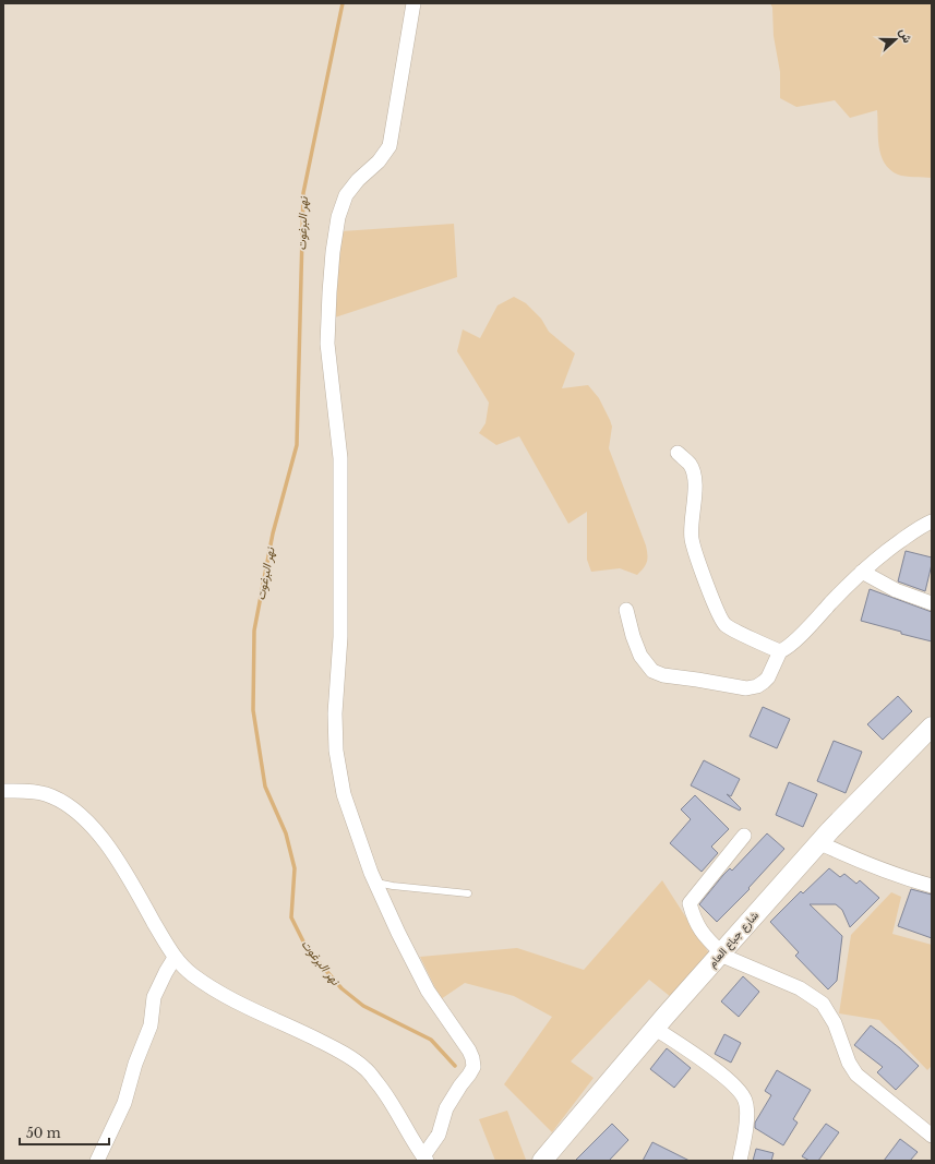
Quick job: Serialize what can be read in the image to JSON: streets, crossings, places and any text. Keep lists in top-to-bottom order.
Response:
{
  "streets": {
    "main road": ["شارع جباع العام"]
  },
  "water": ["نهر البرغوت"],
  "scale_bar": "50 m",
  "north": "right"
}
